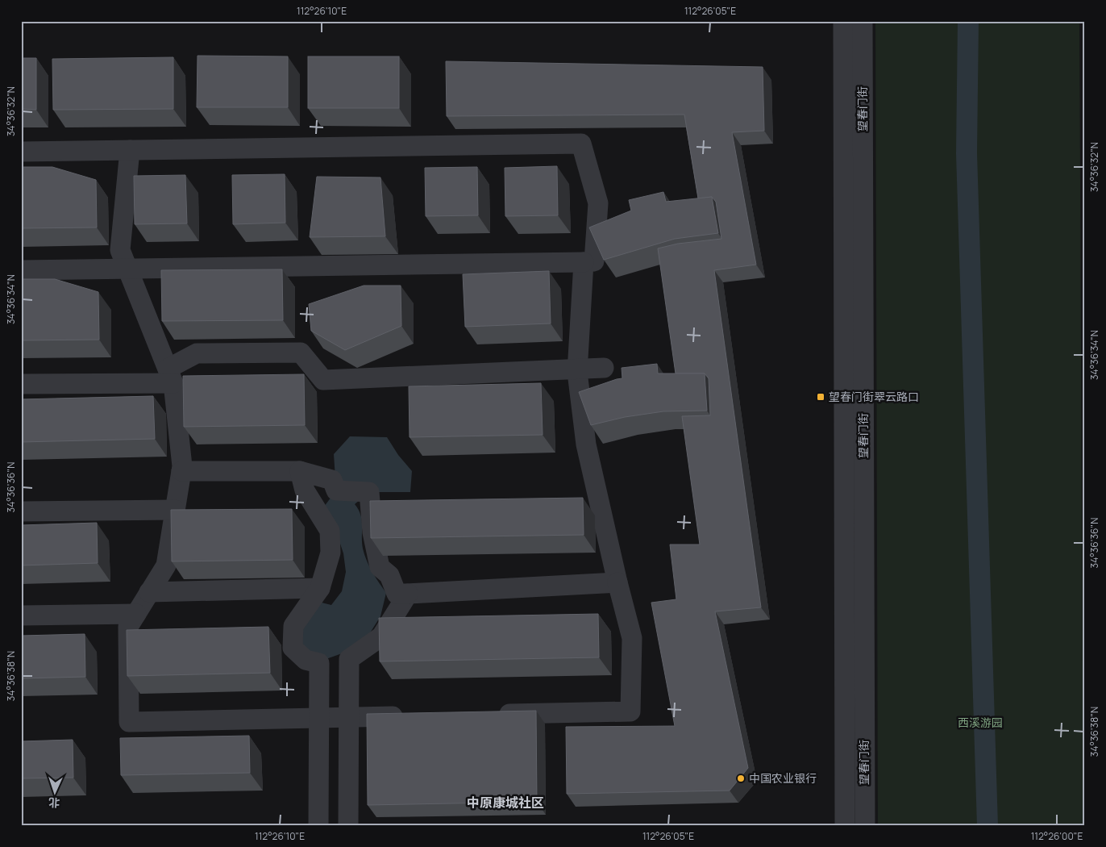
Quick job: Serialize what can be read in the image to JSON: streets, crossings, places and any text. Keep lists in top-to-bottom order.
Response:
{
  "streets": {
    "street": ["望春门街"]
  },
  "districts": ["中原康城社区"],
  "parks": ["西溪游园"],
  "places": {
    "transit": ["望春门街翠云路口"],
    "other": ["中国农业银行"]
  },
  "north": "bottom",
  "coordinates": [
    "112°26'10\"E",
    "112°26'05\"E",
    "34°36'32\"N",
    "34°36'34\"N",
    "34°36'36\"N",
    "34°36'38\"N",
    "112°26'00\"E"
  ]
}
